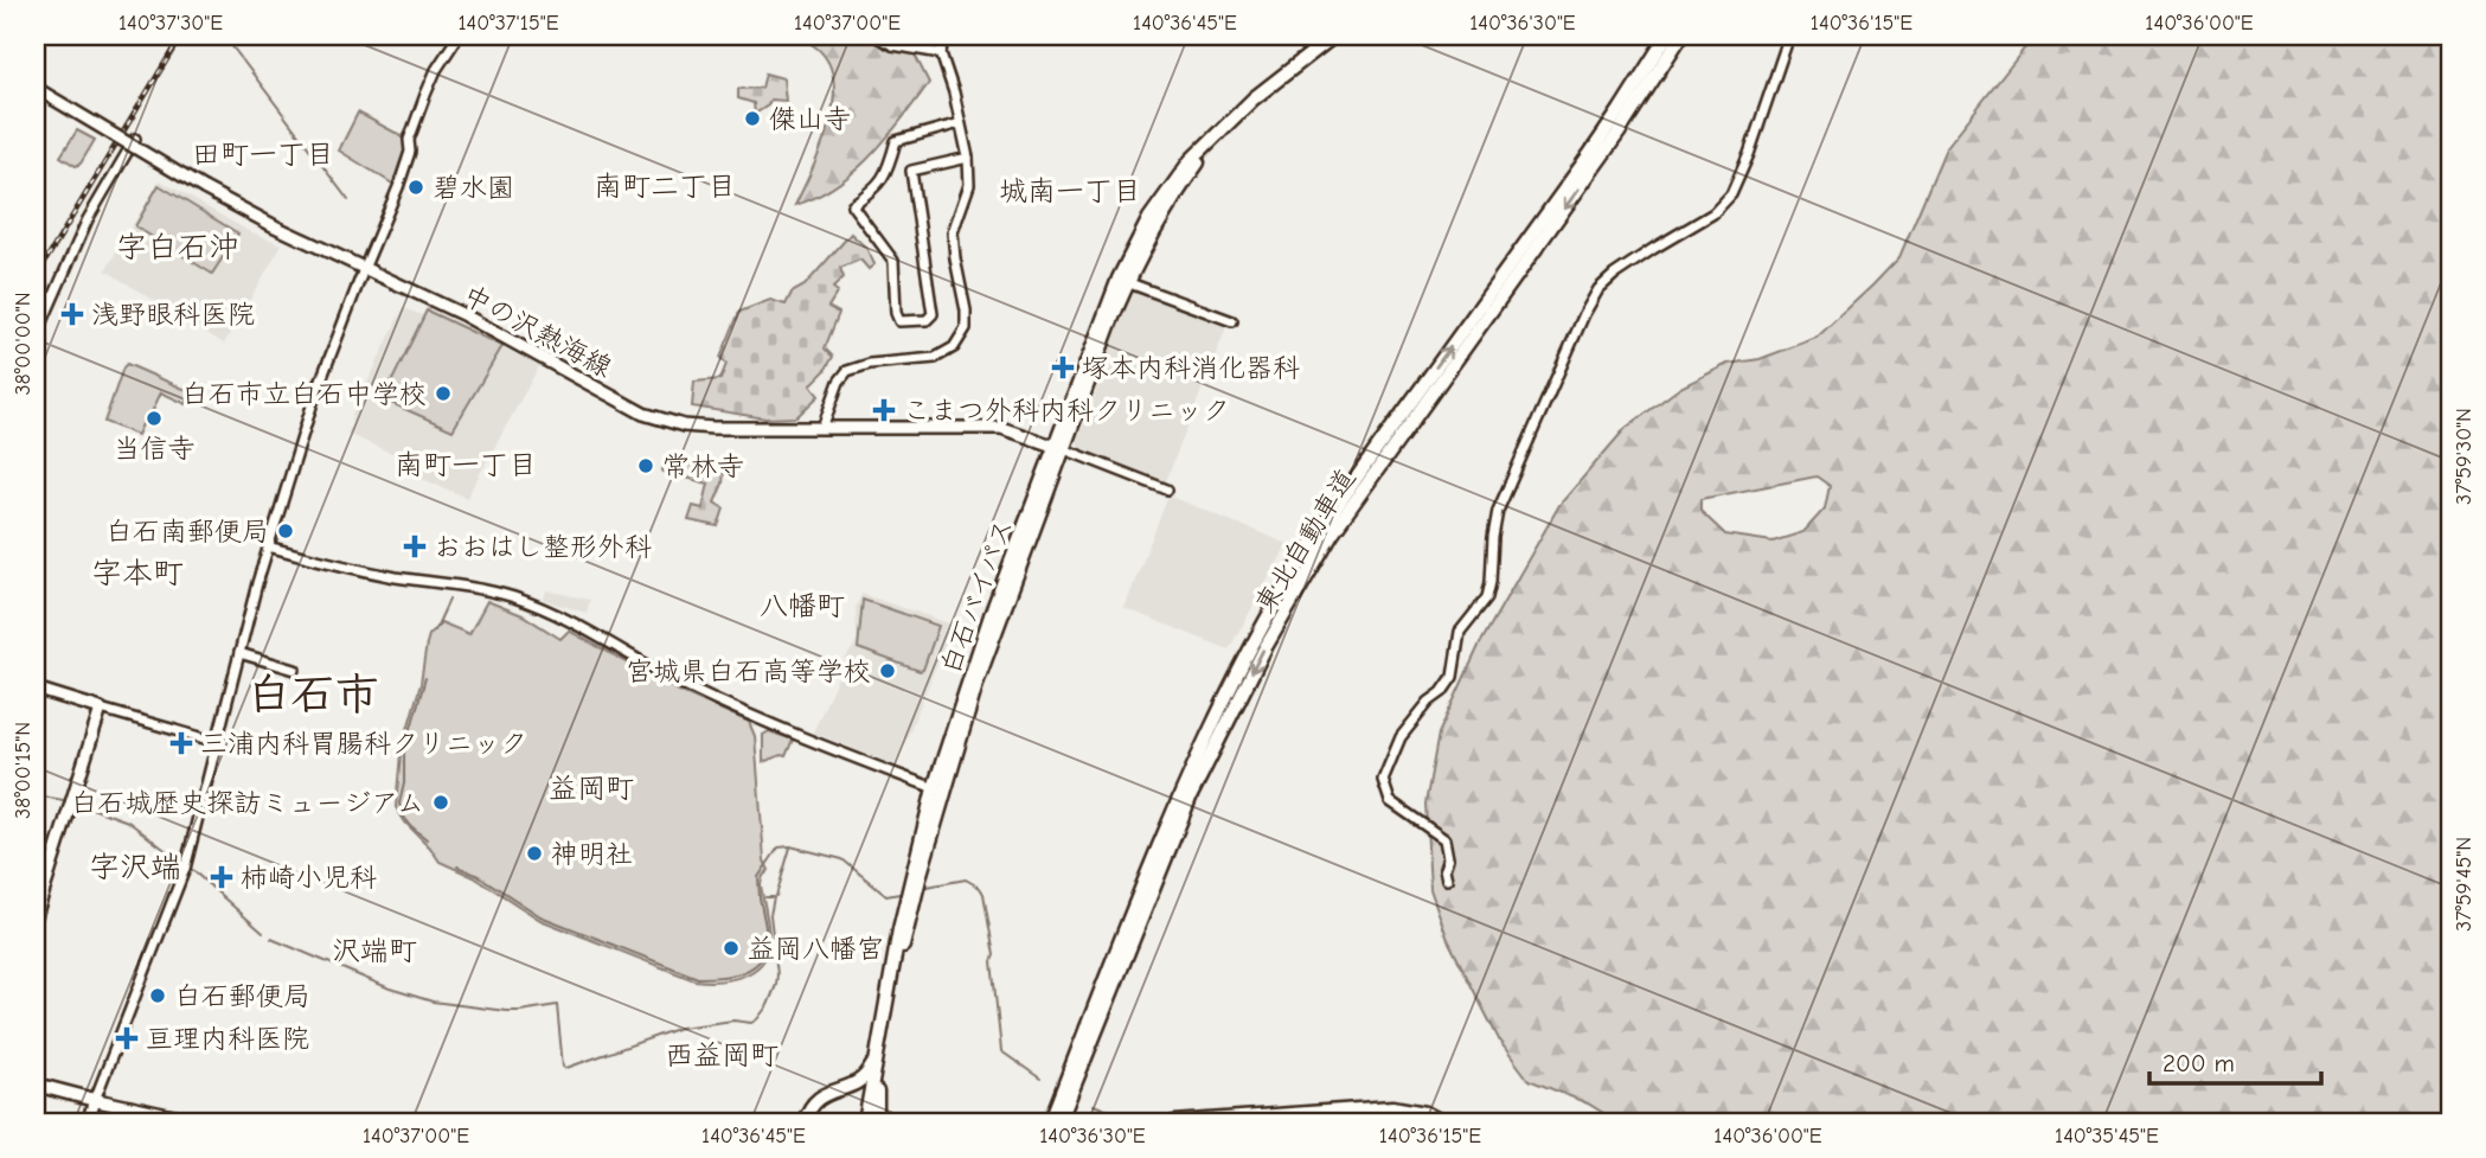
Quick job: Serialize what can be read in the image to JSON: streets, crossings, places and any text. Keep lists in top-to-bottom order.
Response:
{
  "streets": {
    "highway": ["東北自動車道", "白石バイパス"],
    "main road": ["中の沢熱海線"]
  },
  "crossings": [
    ["中の沢熱海線", "白石バイパス"]
  ],
  "districts": [
    "田町一丁目",
    "南町二丁目",
    "城南一丁目",
    "字白石沖",
    "南町一丁目",
    "字本町",
    "八幡町",
    "白石市",
    "益岡町",
    "字沢端",
    "沢端町",
    "西益岡町"
  ],
  "places": {
    "other": [
      "傑山寺",
      "碧水園",
      "白石市立白石中学校",
      "当信寺",
      "常林寺",
      "白石南郵便局",
      "宮城県白石高等学校",
      "白石城歴史探訪ミュージアム",
      "神明社",
      "益岡八幡宮",
      "白石郵便局"
    ],
    "health": [
      "浅野眼科医院",
      "塚本内科消化器科",
      "こまつ外科内科クリニック",
      "おおはし整形外科",
      "三浦内科胃腸科クリニック",
      "柿崎小児科",
      "亘理内科医院"
    ]
  },
  "scale_bar": "200 m",
  "coordinates": [
    "140°37'30\"E",
    "140°37'15\"E",
    "140°37'00\"E",
    "140°36'45\"E",
    "140°36'30\"E",
    "140°36'15\"E",
    "140°36'00\"E",
    "38°00'00\"N",
    "37°59'30\"N",
    "38°00'15\"N",
    "37°59'45\"N",
    "140°35'45\"E"
  ]
}
